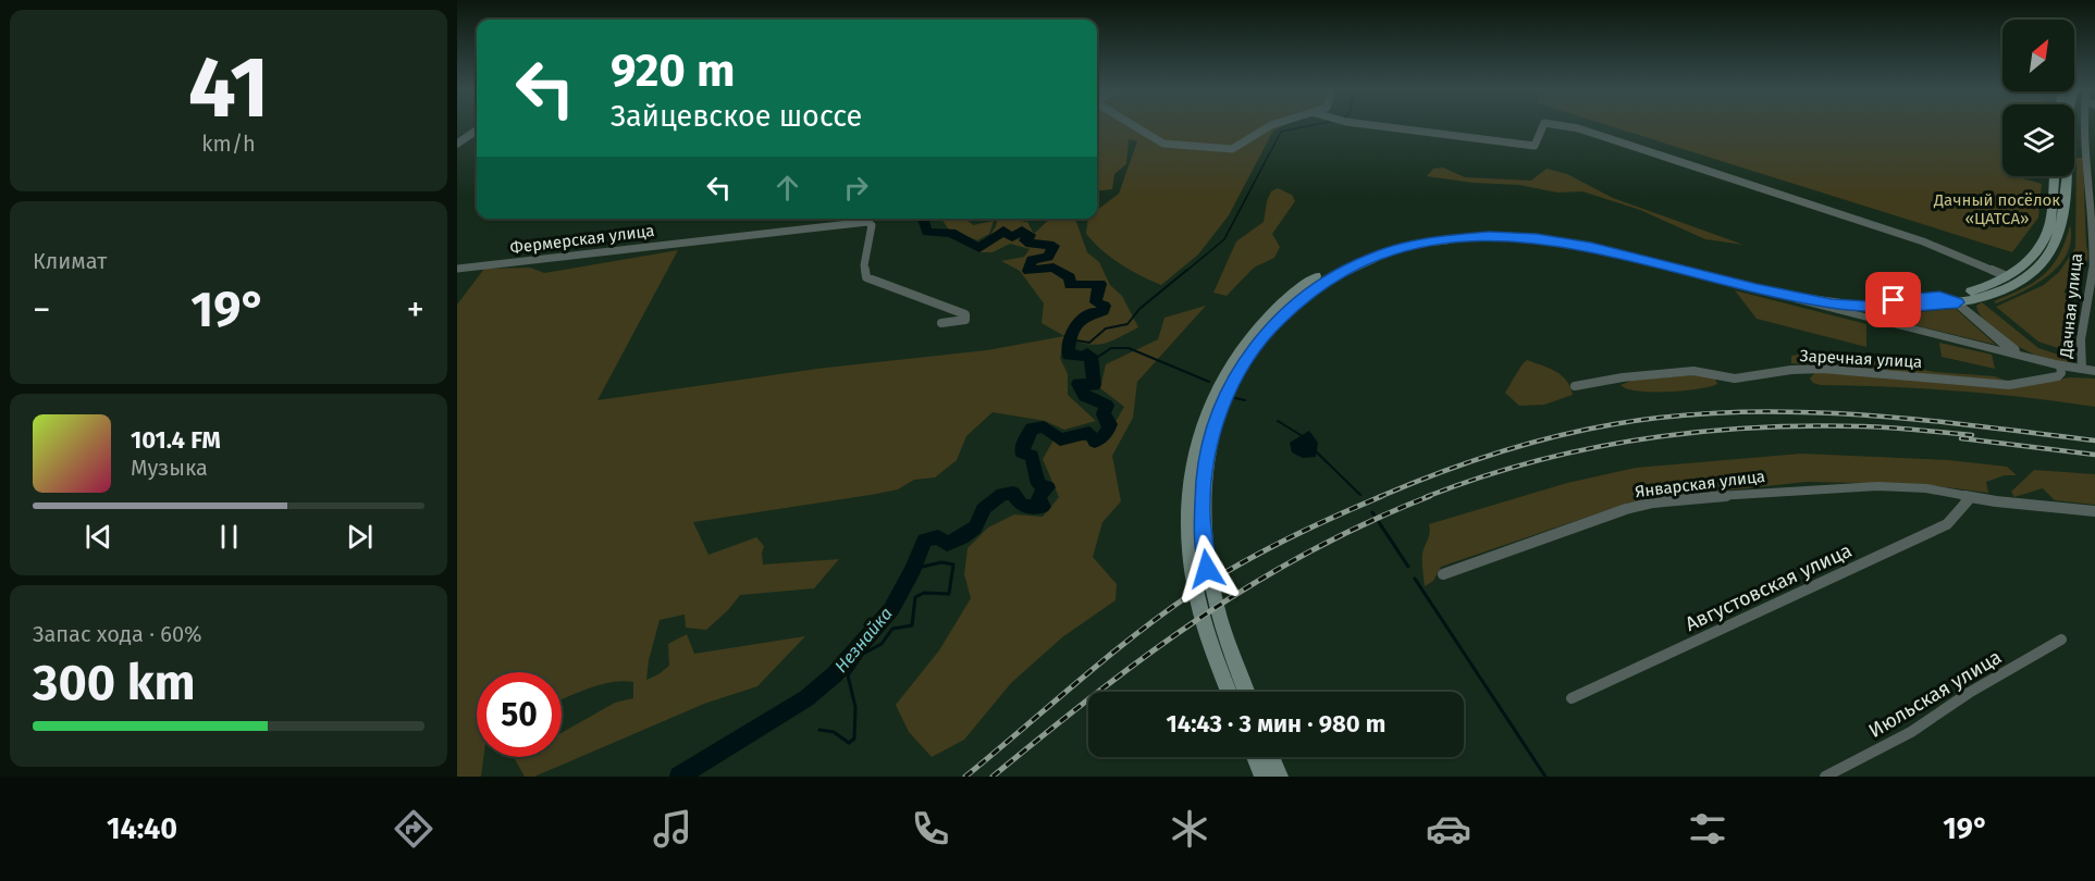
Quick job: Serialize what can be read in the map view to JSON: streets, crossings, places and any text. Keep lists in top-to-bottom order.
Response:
{
  "streets": {
    "street": [
      "Фермерская улица",
      "Дачная улица",
      "Заречная улица",
      "Январская улица",
      "Августовская улица",
      "Июльская улица"
    ]
  },
  "crossings": [
    ["Дачная улица", "Заречная улица"],
    ["Январская улица", "Августовская улица"]
  ],
  "water": ["Незнайка"],
  "parks": ["Дачный посёлок «ЦАТСА»"],
  "north": "top right",
  "page": {
    "tile": [
      ["41", "km/h"],
      "Климат",
      ["Запас хода · 60%", "300 km"]
    ],
    "turn": ["920 m", "Зайцевское шоссе"],
    "heat": ["−", "19°", "+"],
    "song": ["101.4 FM", "Музыка"],
    "limit": "50",
    "trip": "14:43 · 3 мин · 980 m",
    "tabs": ["14:40", "19°"]
  }
}
